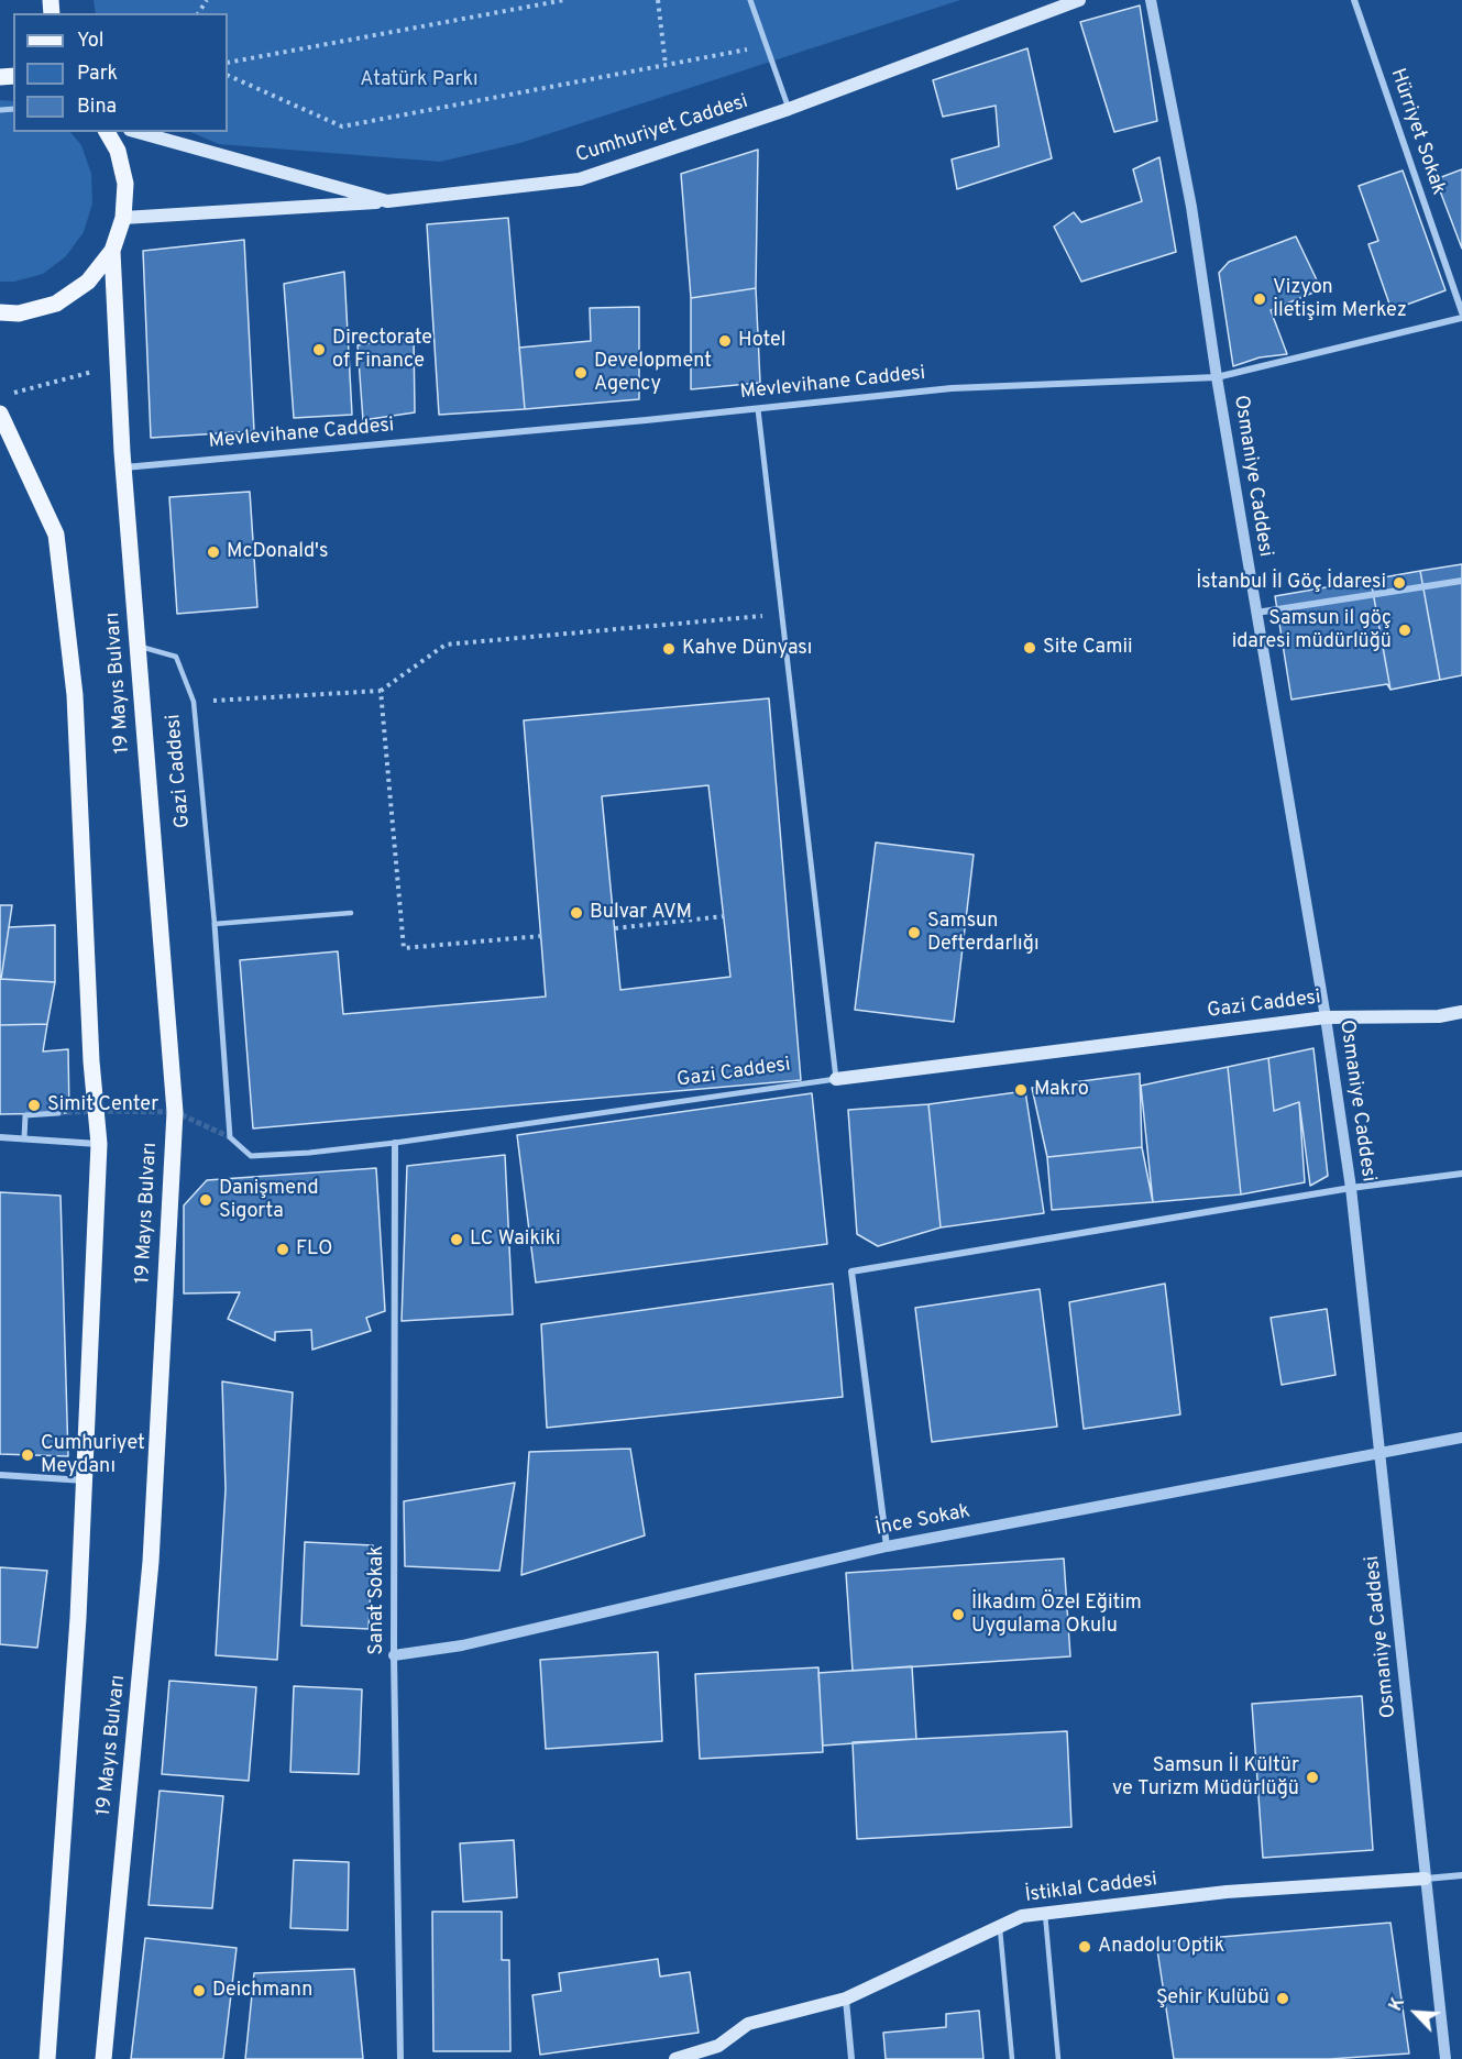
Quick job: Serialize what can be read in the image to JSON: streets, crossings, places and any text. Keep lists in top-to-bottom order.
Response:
{
  "streets": {
    "main road": [
      "Cumhuriyet Caddesi",
      "19 Mayıs Bulvarı",
      "Gazi Caddesi",
      "İstiklal Caddesi"
    ],
    "street": [
      "Hürriyet Sokak",
      "Mevlevihane Caddesi",
      "Osmaniye Caddesi",
      "İnce Sokak",
      "Sanat Sokak"
    ]
  },
  "crossings": [
    ["Mevlevihane Caddesi", "Osmaniye Caddesi"],
    ["Mevlevihane Caddesi", "19 Mayıs Bulvarı"],
    ["Osmaniye Caddesi", "Gazi Caddesi"],
    ["Osmaniye Caddesi", "İnce Sokak"],
    ["Osmaniye Caddesi", "İstiklal Caddesi"],
    ["19 Mayıs Bulvarı", "Gazi Caddesi"],
    ["Gazi Caddesi", "Sanat Sokak"],
    ["İnce Sokak", "Sanat Sokak"]
  ],
  "parks": ["Atatürk Parkı"],
  "places": [
    "Vizyon İletişim Merkez",
    "Hotel",
    "Directorate of Finance",
    "Development Agency",
    "McDonald's",
    "İstanbul İl Göç İdaresi",
    "Samsun il göç idaresi müdürlüğü",
    "Site Camii",
    "Kahve Dünyası",
    "Bulvar AVM",
    "Samsun Defterdarlığı",
    "Makro",
    "Simit Center",
    "Danişmend Sigorta",
    "LC Waikiki",
    "FLO",
    "Cumhuriyet Meydanı",
    "İlkadım Özel Eğitim Uygulama Okulu",
    "Samsun İl Kültür ve Turizm Müdürlüğü",
    "Anadolu Optik",
    "Deichmann",
    "Şehir Kulübü"
  ],
  "legend": ["Yol", "Park", "Bina"],
  "north": "top left"
}
